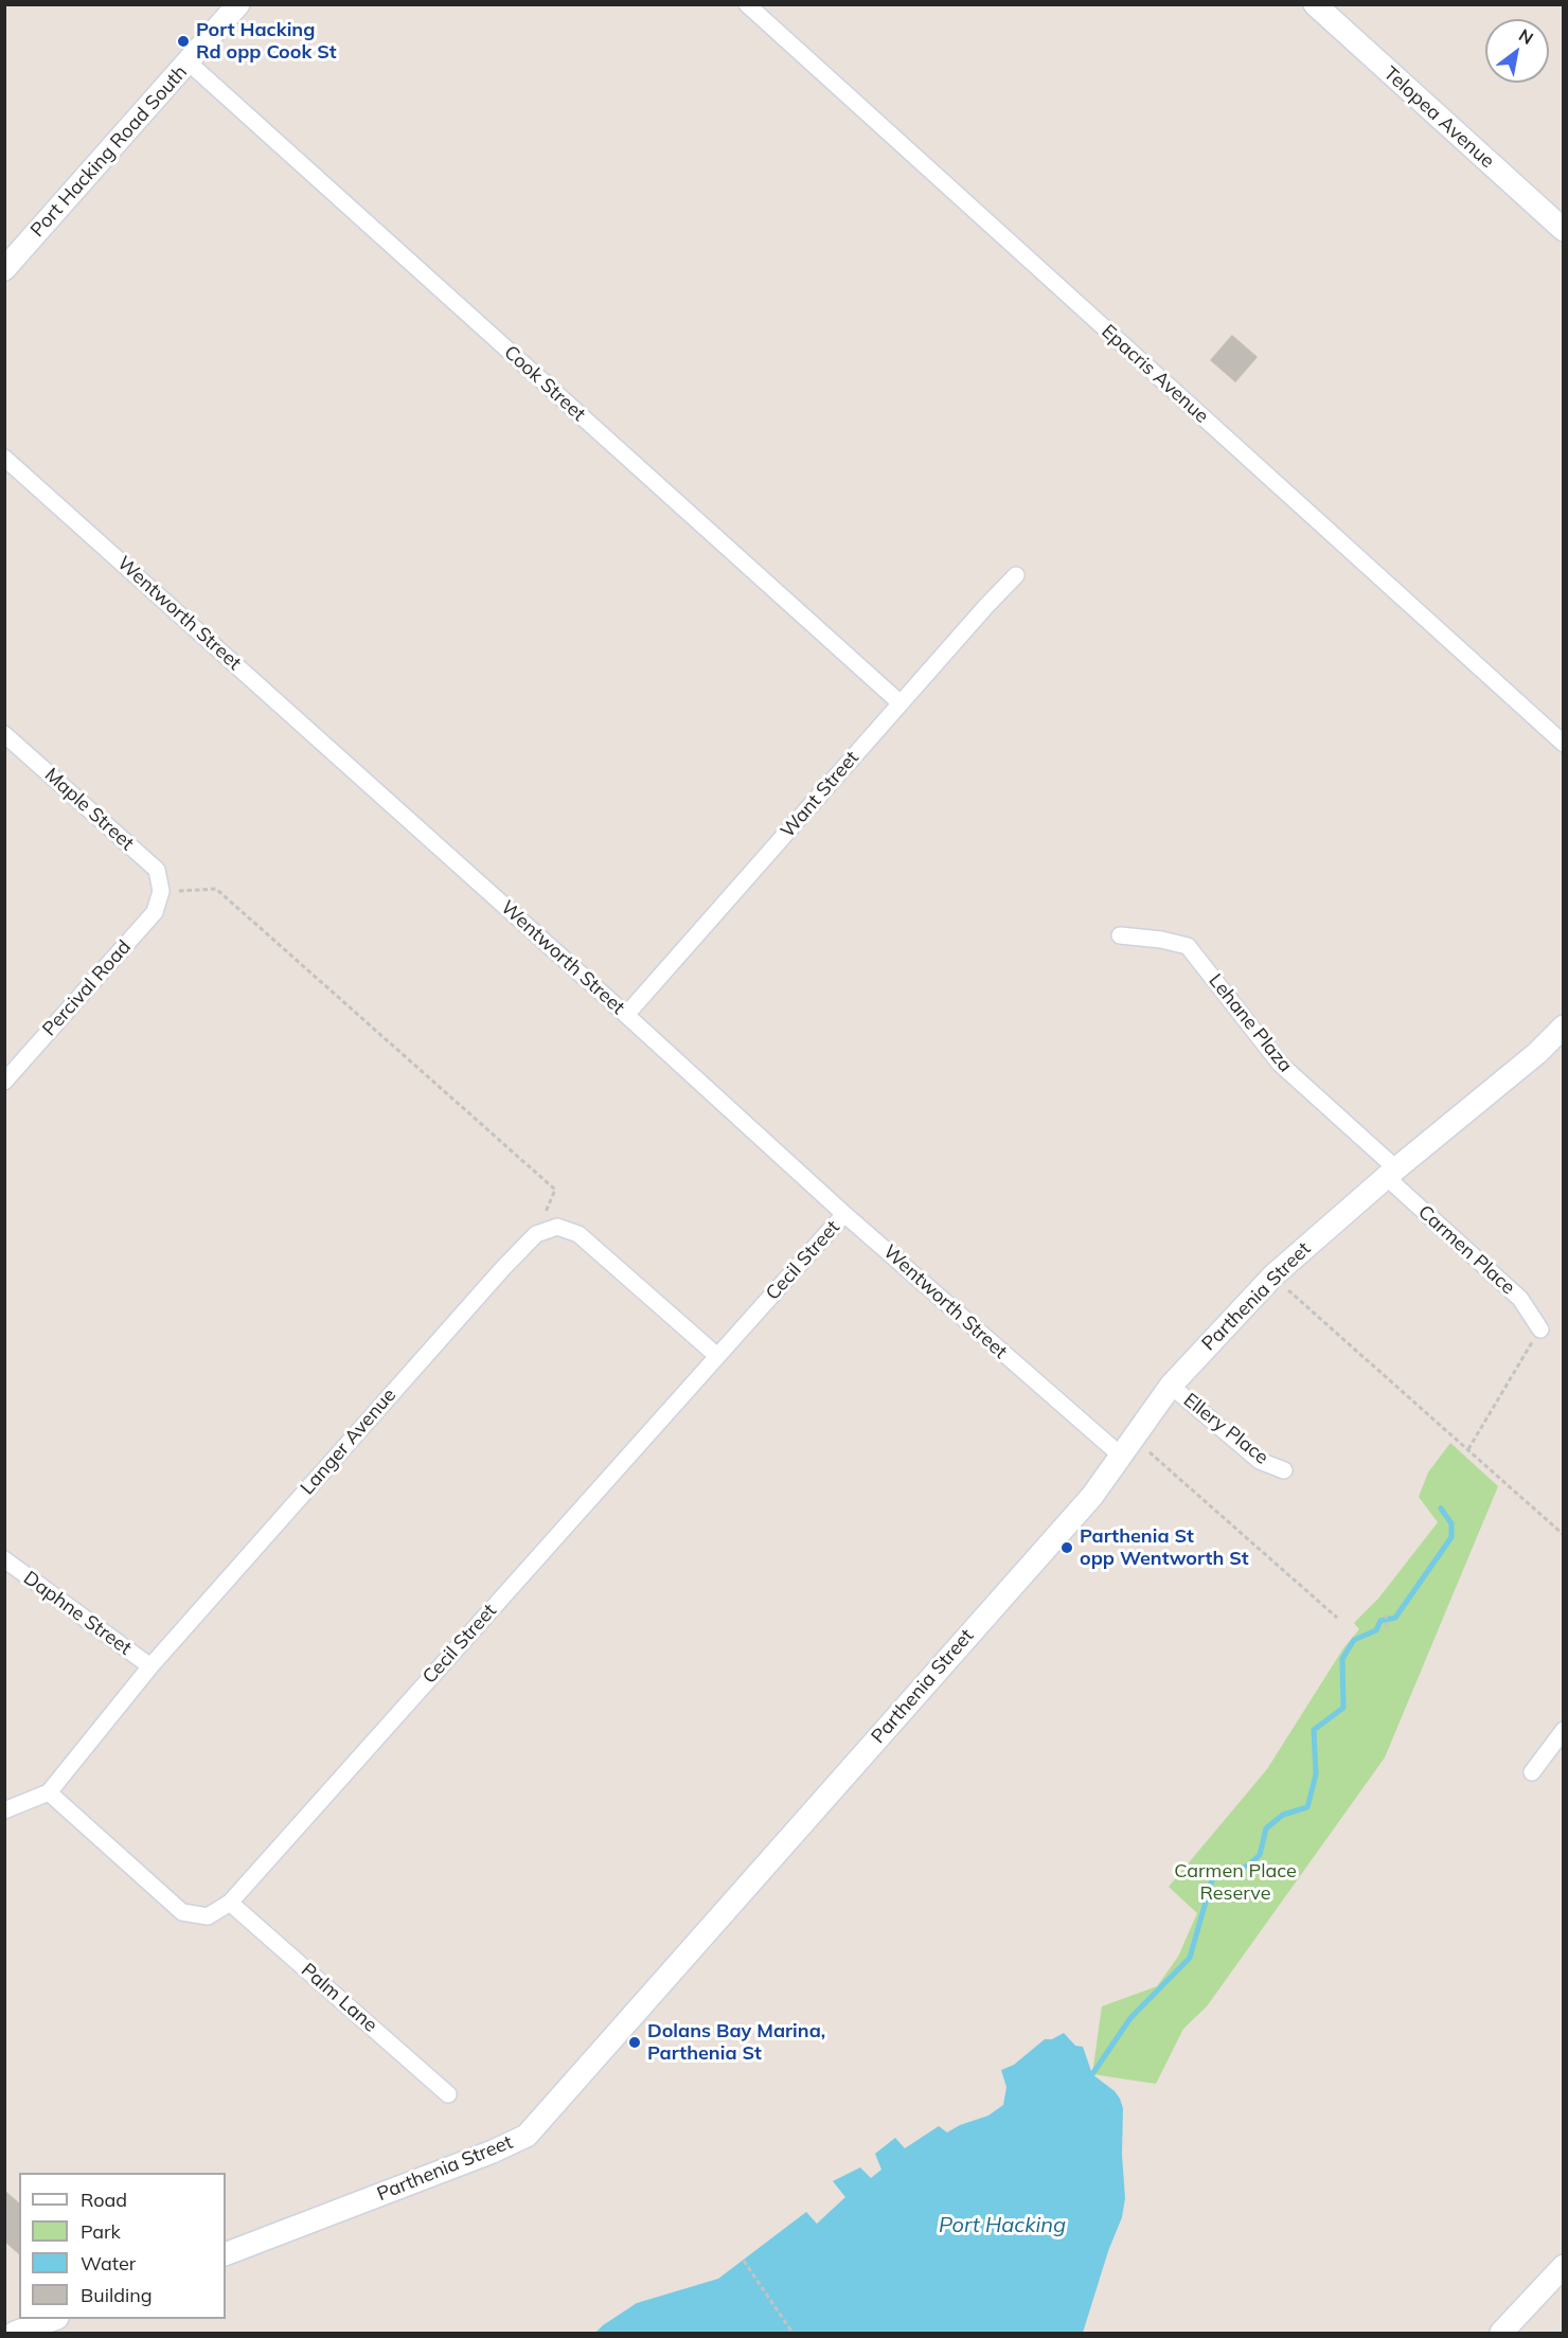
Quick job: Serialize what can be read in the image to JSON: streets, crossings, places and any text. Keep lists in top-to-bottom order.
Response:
{
  "streets": {
    "street": [
      "Telopea Avenue",
      "Port Hacking Road South",
      "Epacris Avenue",
      "Cook Street",
      "Wentworth Street",
      "Want Street",
      "Maple Street",
      "Percival Road",
      "Lehane Plaza",
      "Carmen Place",
      "Cecil Street",
      "Parthenia Street",
      "Ellery Place",
      "Langer Avenue",
      "Daphne Street",
      "Palm Lane"
    ]
  },
  "crossings": [
    ["Port Hacking Road South", "Cook Street"],
    ["Cook Street", "Want Street"],
    ["Wentworth Street", "Want Street"],
    ["Wentworth Street", "Cecil Street"],
    ["Wentworth Street", "Parthenia Street"],
    ["Maple Street", "Percival Road"],
    ["Lehane Plaza", "Carmen Place"],
    ["Lehane Plaza", "Parthenia Street"],
    ["Carmen Place", "Parthenia Street"],
    ["Cecil Street", "Langer Avenue"],
    ["Cecil Street", "Palm Lane"],
    ["Parthenia Street", "Ellery Place"],
    ["Langer Avenue", "Daphne Street"]
  ],
  "water": ["Port Hacking"],
  "parks": ["Carmen Place Reserve"],
  "places": ["Port Hacking Rd opp Cook St", "Parthenia St opp Wentworth St", "Dolans Bay Marina, Parthenia St"],
  "legend": [
    "Road",
    "Park",
    "Water",
    "Building"
  ],
  "north": "top right"
}
